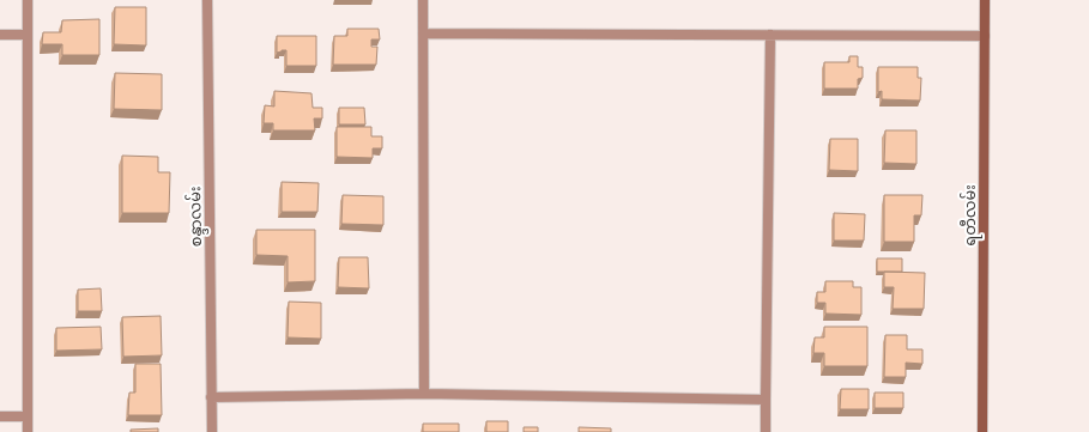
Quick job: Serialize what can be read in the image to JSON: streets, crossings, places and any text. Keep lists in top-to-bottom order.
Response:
{
  "streets": {
    "street": ["ရတီလမ်း", "စန္ဒာလမ်း"]
  }
}
